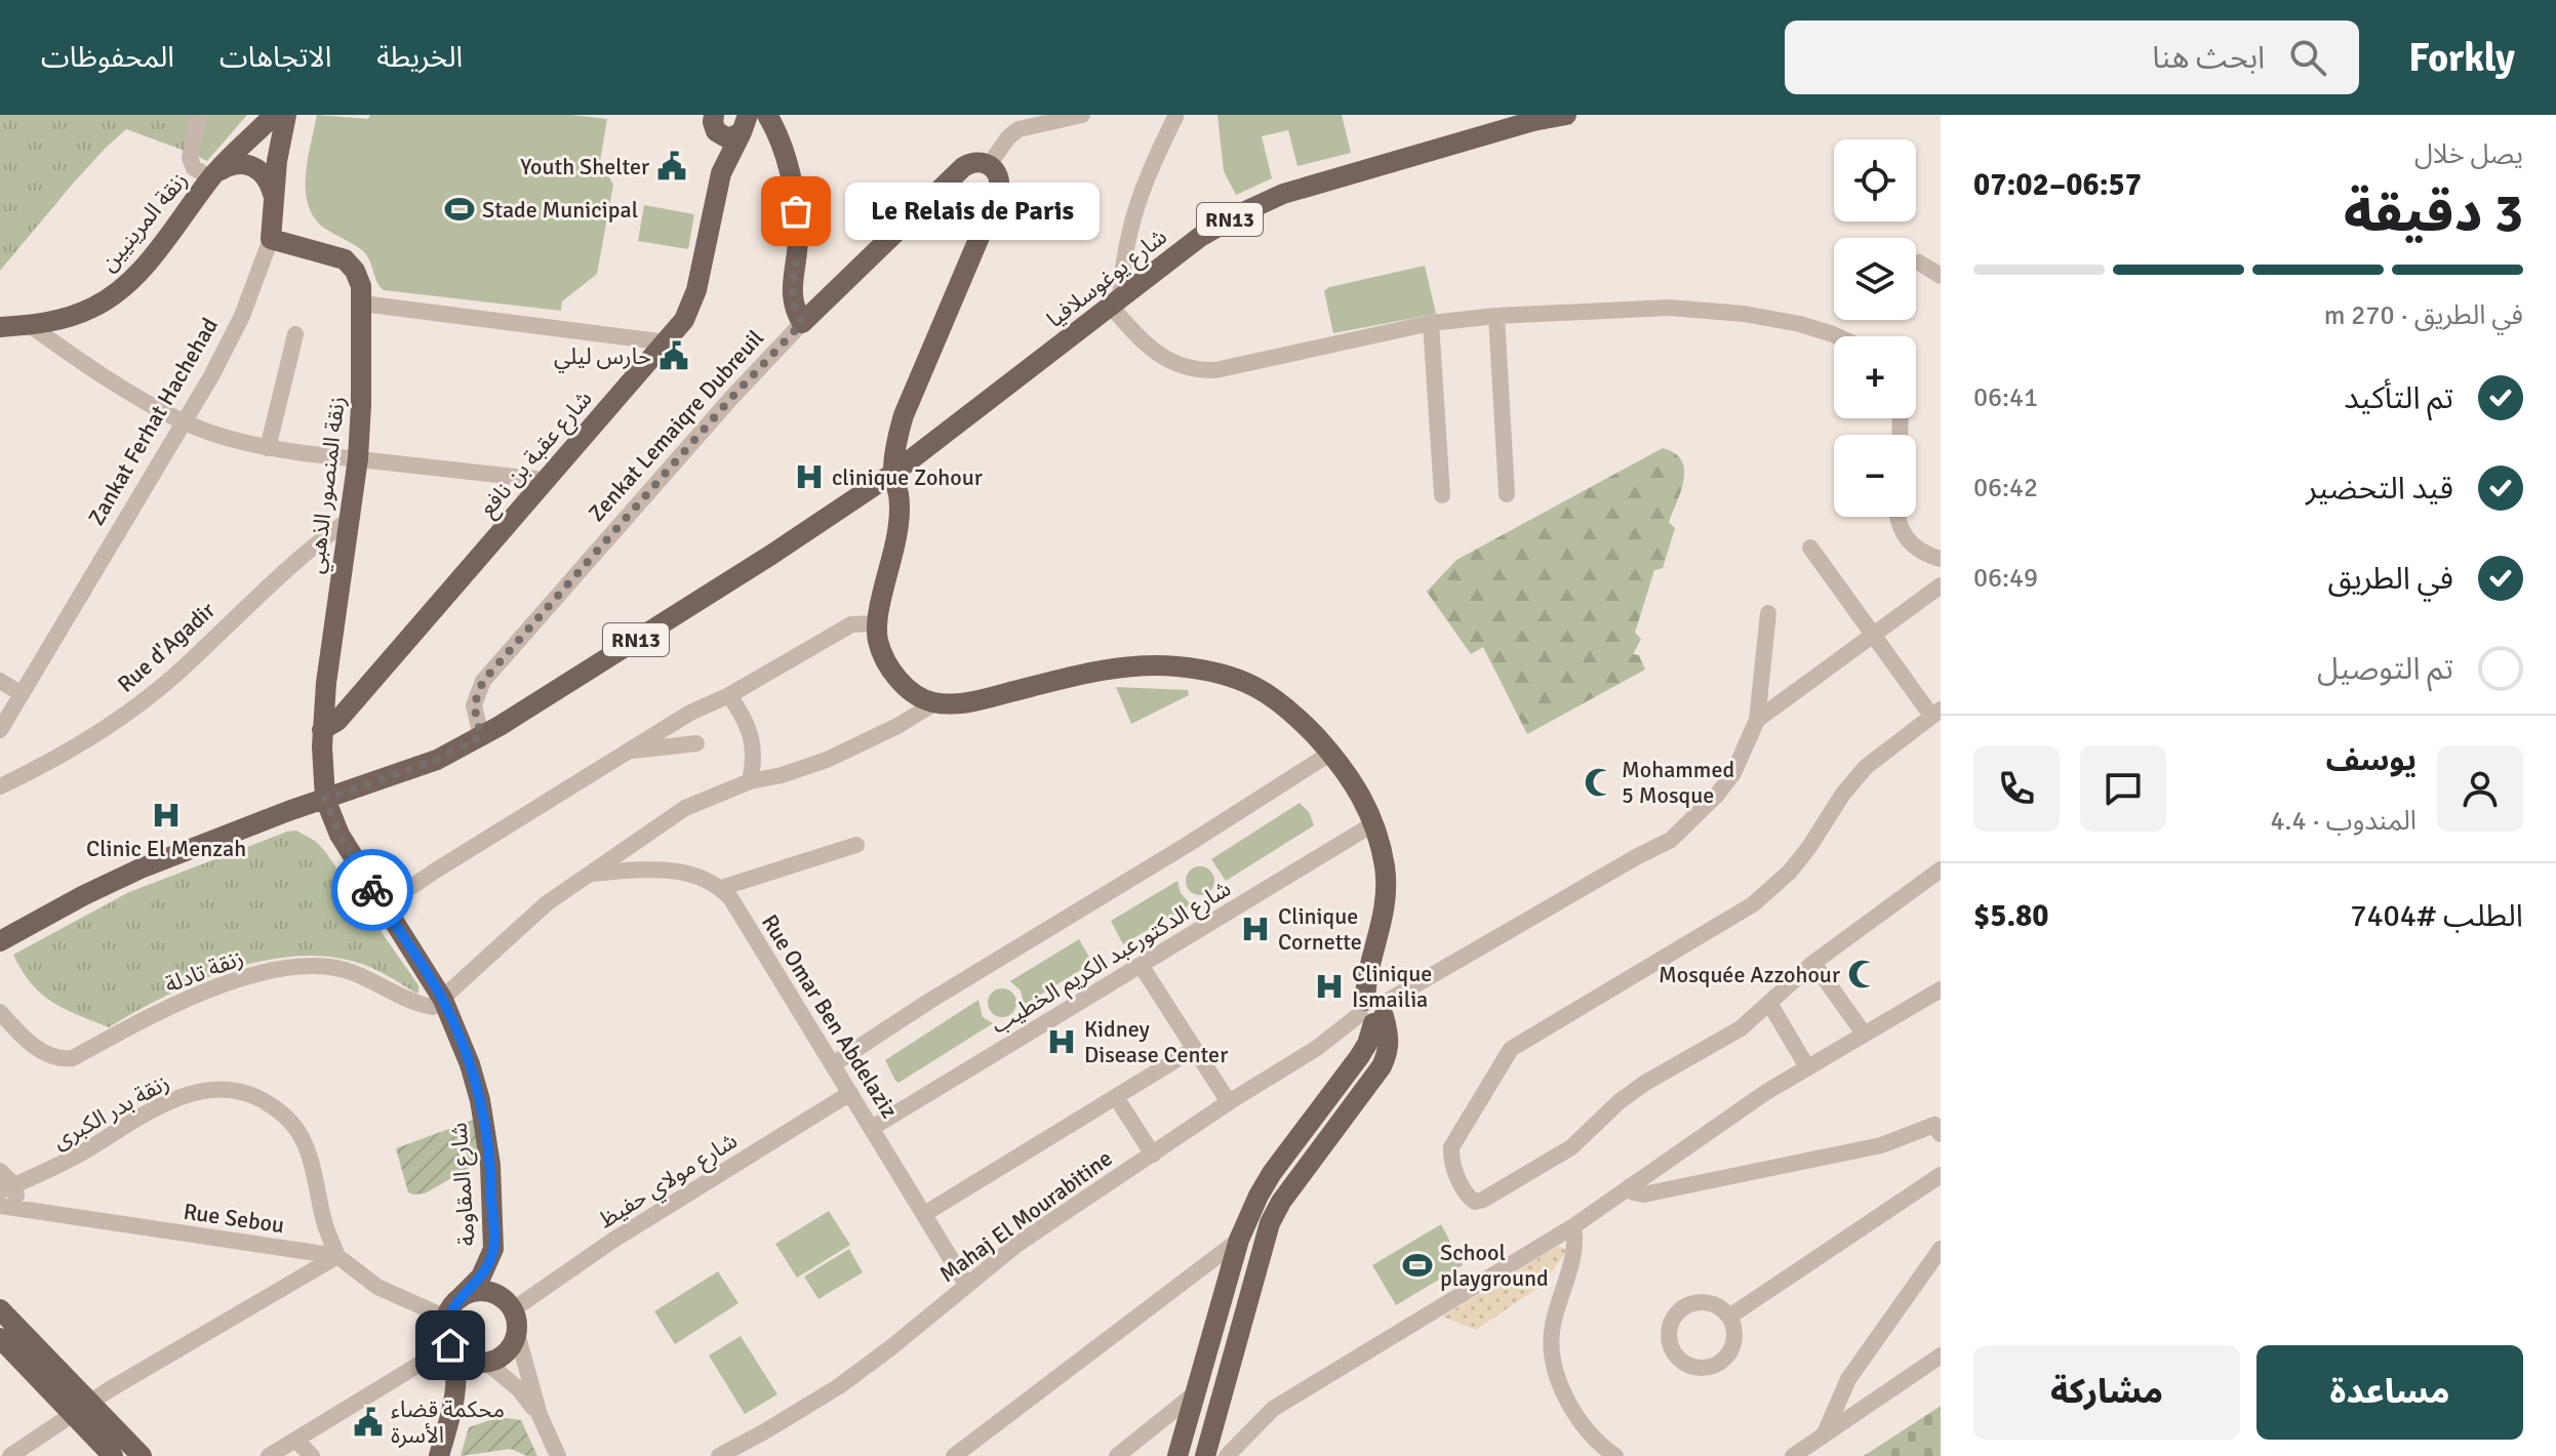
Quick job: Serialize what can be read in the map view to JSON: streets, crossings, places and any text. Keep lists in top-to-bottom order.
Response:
{
  "streets": {
    "main road": [
      "RN13",
      "زنقة المرينيين",
      "شارع يوغوسلافيا",
      "Zankat Ferhat Hachehad",
      "شارع عقبة بن نافع",
      "زنقة المنصور الذهبي",
      "شارع المقاومة"
    ],
    "street": [
      "Zenkat Lemaiqre Dubreuil",
      "Rue d'Agadir",
      "شارع الدكتورعبد الكريم الخطيب",
      "زنقة تادلة",
      "Rue Omar Ben Abdelaziz",
      "زنقة بدر الكبرى",
      "شارع مولاي حفيظ",
      "Mahaj El Mourabitine",
      "Rue Sebou"
    ]
  },
  "crossings": [
    ["RN13", "شارع يوغوسلافيا"],
    ["RN13", "Zenkat Lemaiqre Dubreuil"],
    ["RN13", "زنقة المنصور الذهبي"],
    ["RN13", "شارع المقاومة"],
    ["Zankat Ferhat Hachehad", "زنقة المنصور الذهبي"],
    ["شارع عقبة بن نافع", "زنقة المنصور الذهبي"],
    ["زنقة المنصور الذهبي", "Rue d'Agadir"],
    ["زنقة المنصور الذهبي", "شارع المقاومة"],
    ["شارع الدكتورعبد الكريم الخطيب", "Rue Omar Ben Abdelaziz"],
    ["زنقة تادلة", "شارع المقاومة"],
    ["Rue Omar Ben Abdelaziz", "شارع مولاي حفيظ"],
    ["Rue Omar Ben Abdelaziz", "Mahaj El Mourabitine"],
    ["زنقة بدر الكبرى", "Rue Sebou"],
    ["شارع مولاي حفيظ", "شارع المقاومة"],
    ["شارع مولاي حفيظ", "Rue Sebou"],
    ["شارع المقاومة", "Rue Sebou"]
  ],
  "places": {
    "public building": ["Youth Shelter", "حارس ليلي", "محكمة قضاء الأسرة"],
    "sports": ["Stade Municipal", "School playground"],
    "other": ["Le Relais de Paris"],
    "hospital": [
      "clinique Zohour",
      "Clinic El Menzah",
      "Clinique Cornette",
      "Clinique Ismailia",
      "Kidney Disease Center"
    ],
    "mosque": ["Mohammed 5 Mosque", "Mosquée Azzohour"]
  },
  "page": {
    "header": "Forkly",
    "search": "ابحث هنا",
    "nav": ["الخريطة", "الاتجاهات", "المحفوظات"],
    "heading": ["3 دقيقة", "يصل خلال", "06:57–07:02"],
    "panel": [
      "يوسف",
      "المندوب · 4.4",
      "الطلب #7404",
      "$5.80"
    ],
    "map_buttons": ["+", "−"],
    "bubble": "Le Relais de Paris",
    "bar": "في الطريق · 270 m",
    "list": [
      ["تم التأكيد", "06:41"],
      ["قيد التحضير", "06:42"],
      ["في الطريق", "06:49"],
      "تم التوصيل"
    ],
    "buttons": ["مساعدة", "مشاركة"]
  }
}
